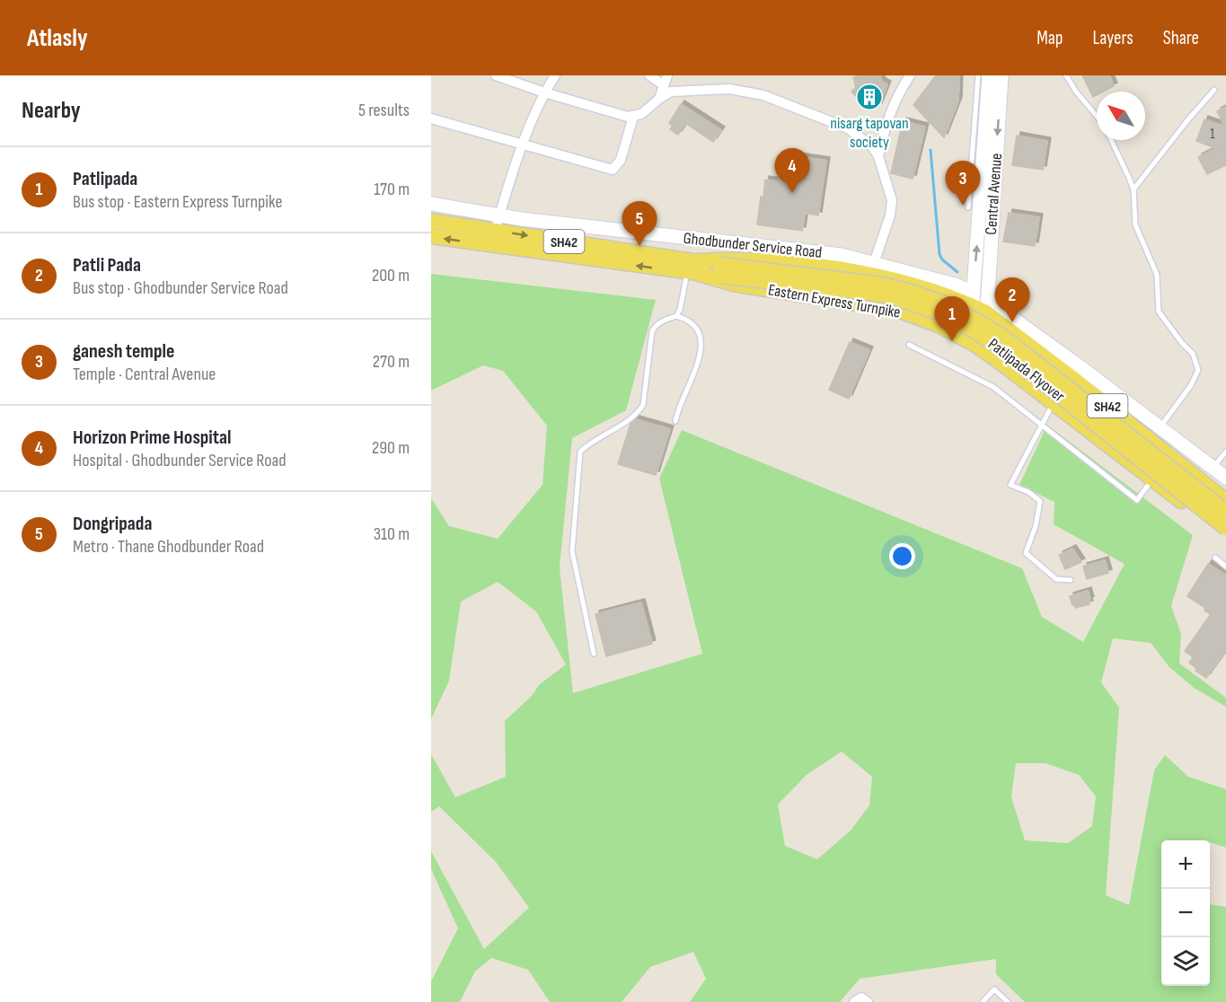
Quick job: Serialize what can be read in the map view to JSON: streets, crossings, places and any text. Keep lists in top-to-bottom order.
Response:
{
  "streets": {
    "main road": ["SH42", "Eastern Express Turnpike", "Patlipada Flyover"],
    "street": ["Central Avenue", "Ghodbunder Service Road"]
  },
  "crossings": [
    ["Central Avenue", "Ghodbunder Service Road"],
    ["Central Avenue", "Eastern Express Turnpike"],
    ["SH42", "Eastern Express Turnpike"],
    ["SH42", "Patlipada Flyover"],
    ["Ghodbunder Service Road", "Eastern Express Turnpike"],
    ["Eastern Express Turnpike", "Patlipada Flyover"]
  ],
  "places": {
    "building": ["nisarg tapovan society"]
  },
  "house_numbers": ["1"],
  "north": "top left",
  "page": {
    "header": "Atlasly",
    "nav": ["Map", "Layers", "Share"],
    "heading": ["Nearby", "5 results"],
    "list": [
      {
        "mark": "1",
        "name": "Patlipada",
        "note": "Bus stop · Eastern Express Turnpike",
        "value": "170 m"
      },
      {
        "mark": "2",
        "name": "Patli Pada",
        "note": "Bus stop · Ghodbunder Service Road",
        "value": "200 m"
      },
      {
        "mark": "3",
        "name": "ganesh temple",
        "note": "Temple · Central Avenue",
        "value": "270 m"
      },
      {
        "mark": "4",
        "name": "Horizon Prime Hospital",
        "note": "Hospital · Ghodbunder Service Road",
        "value": "290 m"
      },
      {
        "mark": "5",
        "name": "Dongripada",
        "note": "Metro · Thane Ghodbunder Road",
        "value": "310 m"
      }
    ],
    "pins": [
      "4",
      "3",
      "5",
      "2",
      "1"
    ],
    "map_buttons": ["+", "−"]
  }
}
